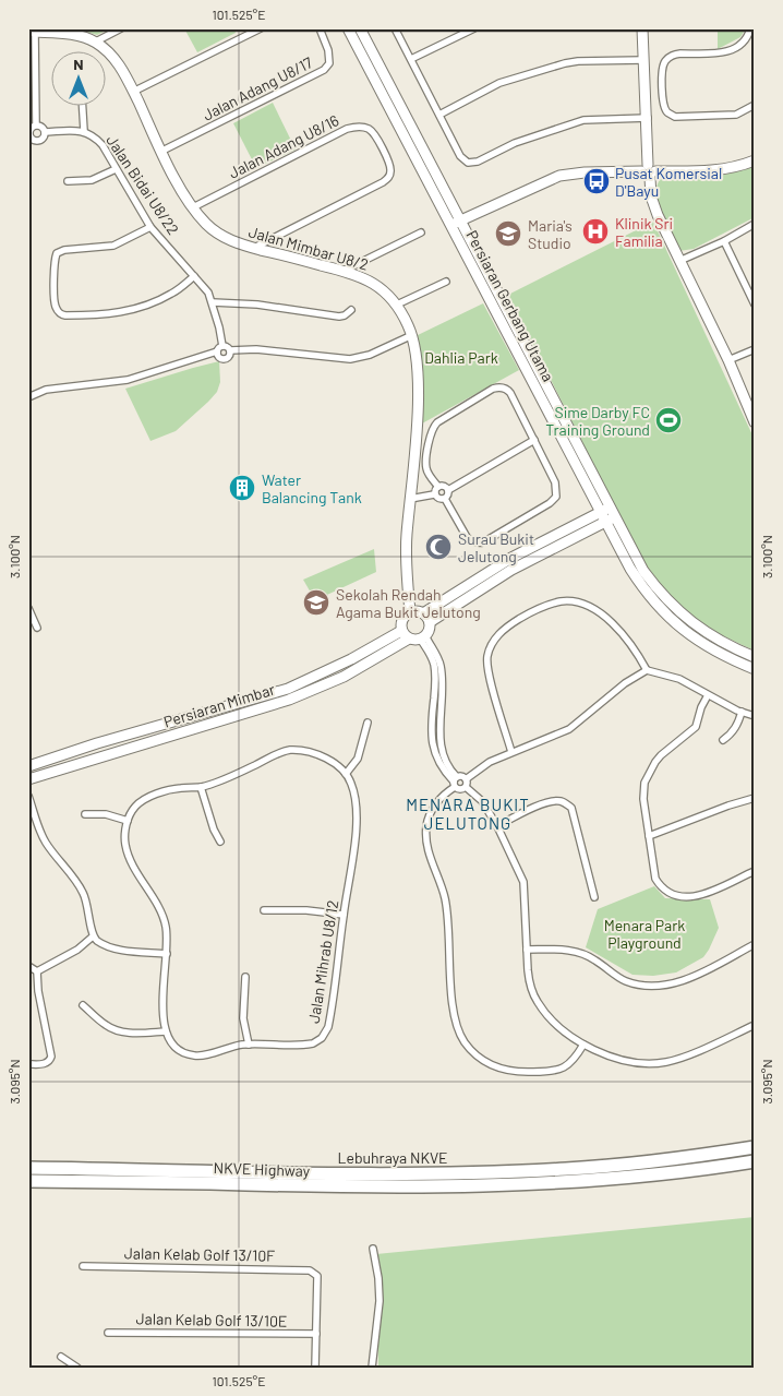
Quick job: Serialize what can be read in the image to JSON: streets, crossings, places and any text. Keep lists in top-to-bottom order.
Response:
{
  "streets": {
    "highway": ["Lebuhraya NKVE", "NKVE Highway"],
    "street": [
      "Jalan Adang U8/17",
      "Jalan Adang U8/16",
      "Jalan Bidai U8/22",
      "Jalan Mimbar U8/2",
      "Persiaran Gerbang Utama",
      "Persiaran Mimbar",
      "Jalan Mihrab U8/12",
      "Jalan Kelab Golf 13/10F",
      "Jalan Kelab Golf 13/10E"
    ]
  },
  "crossings": [
    ["Jalan Adang U8/17", "Jalan Mimbar U8/2"],
    ["Jalan Adang U8/16", "Jalan Mimbar U8/2"],
    ["Jalan Mimbar U8/2", "Persiaran Mimbar"],
    ["Jalan Kelab Golf 13/10F", "Jalan Kelab Golf 13/10E"]
  ],
  "districts": ["MENARA BUKIT JELUTONG"],
  "parks": ["Dahlia Park", "Menara Park Playground"],
  "places": {
    "bus stop": ["Pusat Komersial D'Bayu"],
    "hospital": ["Klinik Sri Familia"],
    "school or university": ["Maria's Studio", "Sekolah Rendah Agama Bukit Jelutong"],
    "sports": ["Sime Darby FC Training Ground"],
    "building": ["Water Balancing Tank"],
    "mosque": ["Surau Bukit Jelutong"]
  },
  "north": "top",
  "coordinates": ["101.525°E", "3.100°N", "3.095°N"]
}
